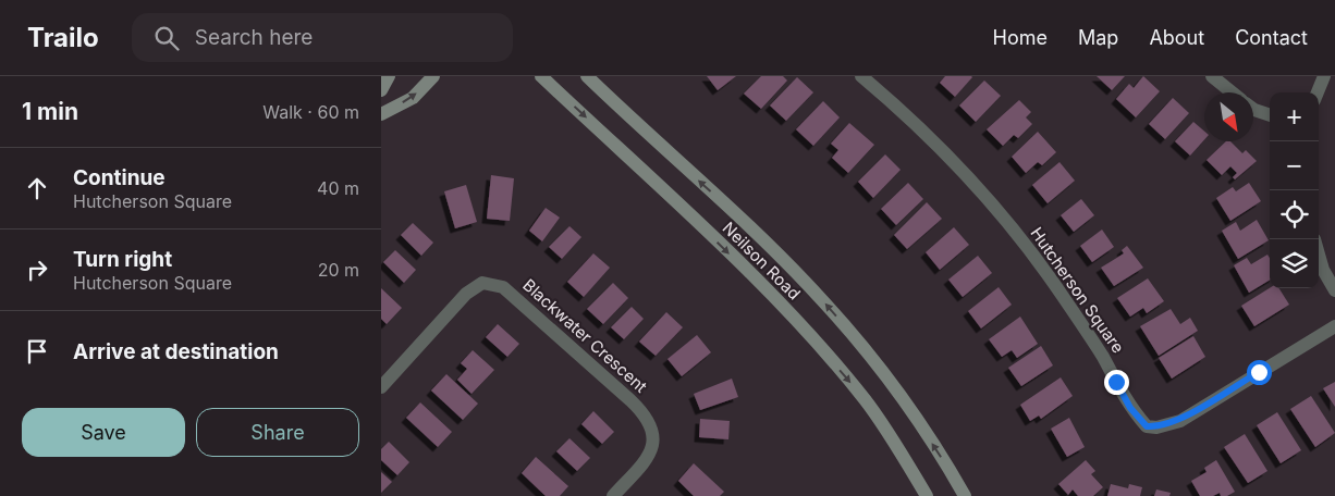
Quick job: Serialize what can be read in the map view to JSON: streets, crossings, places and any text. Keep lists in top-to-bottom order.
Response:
{
  "streets": {
    "main road": ["Neilson Road"],
    "street": ["Hutcherson Square", "Blackwater Crescent"]
  },
  "north": "bottom right",
  "page": {
    "header": "Trailo",
    "search": "Search here",
    "nav": [
      "Home",
      "Map",
      "About",
      "Contact"
    ],
    "heading": ["1 min", "Walk · 60 m"],
    "map_buttons": ["+", "−"],
    "list": [
      ["Continue", "Hutcherson Square", "40 m"],
      ["Turn right", "Hutcherson Square", "20 m"],
      "Arrive at destination"
    ],
    "buttons": ["Save", "Share"]
  }
}
